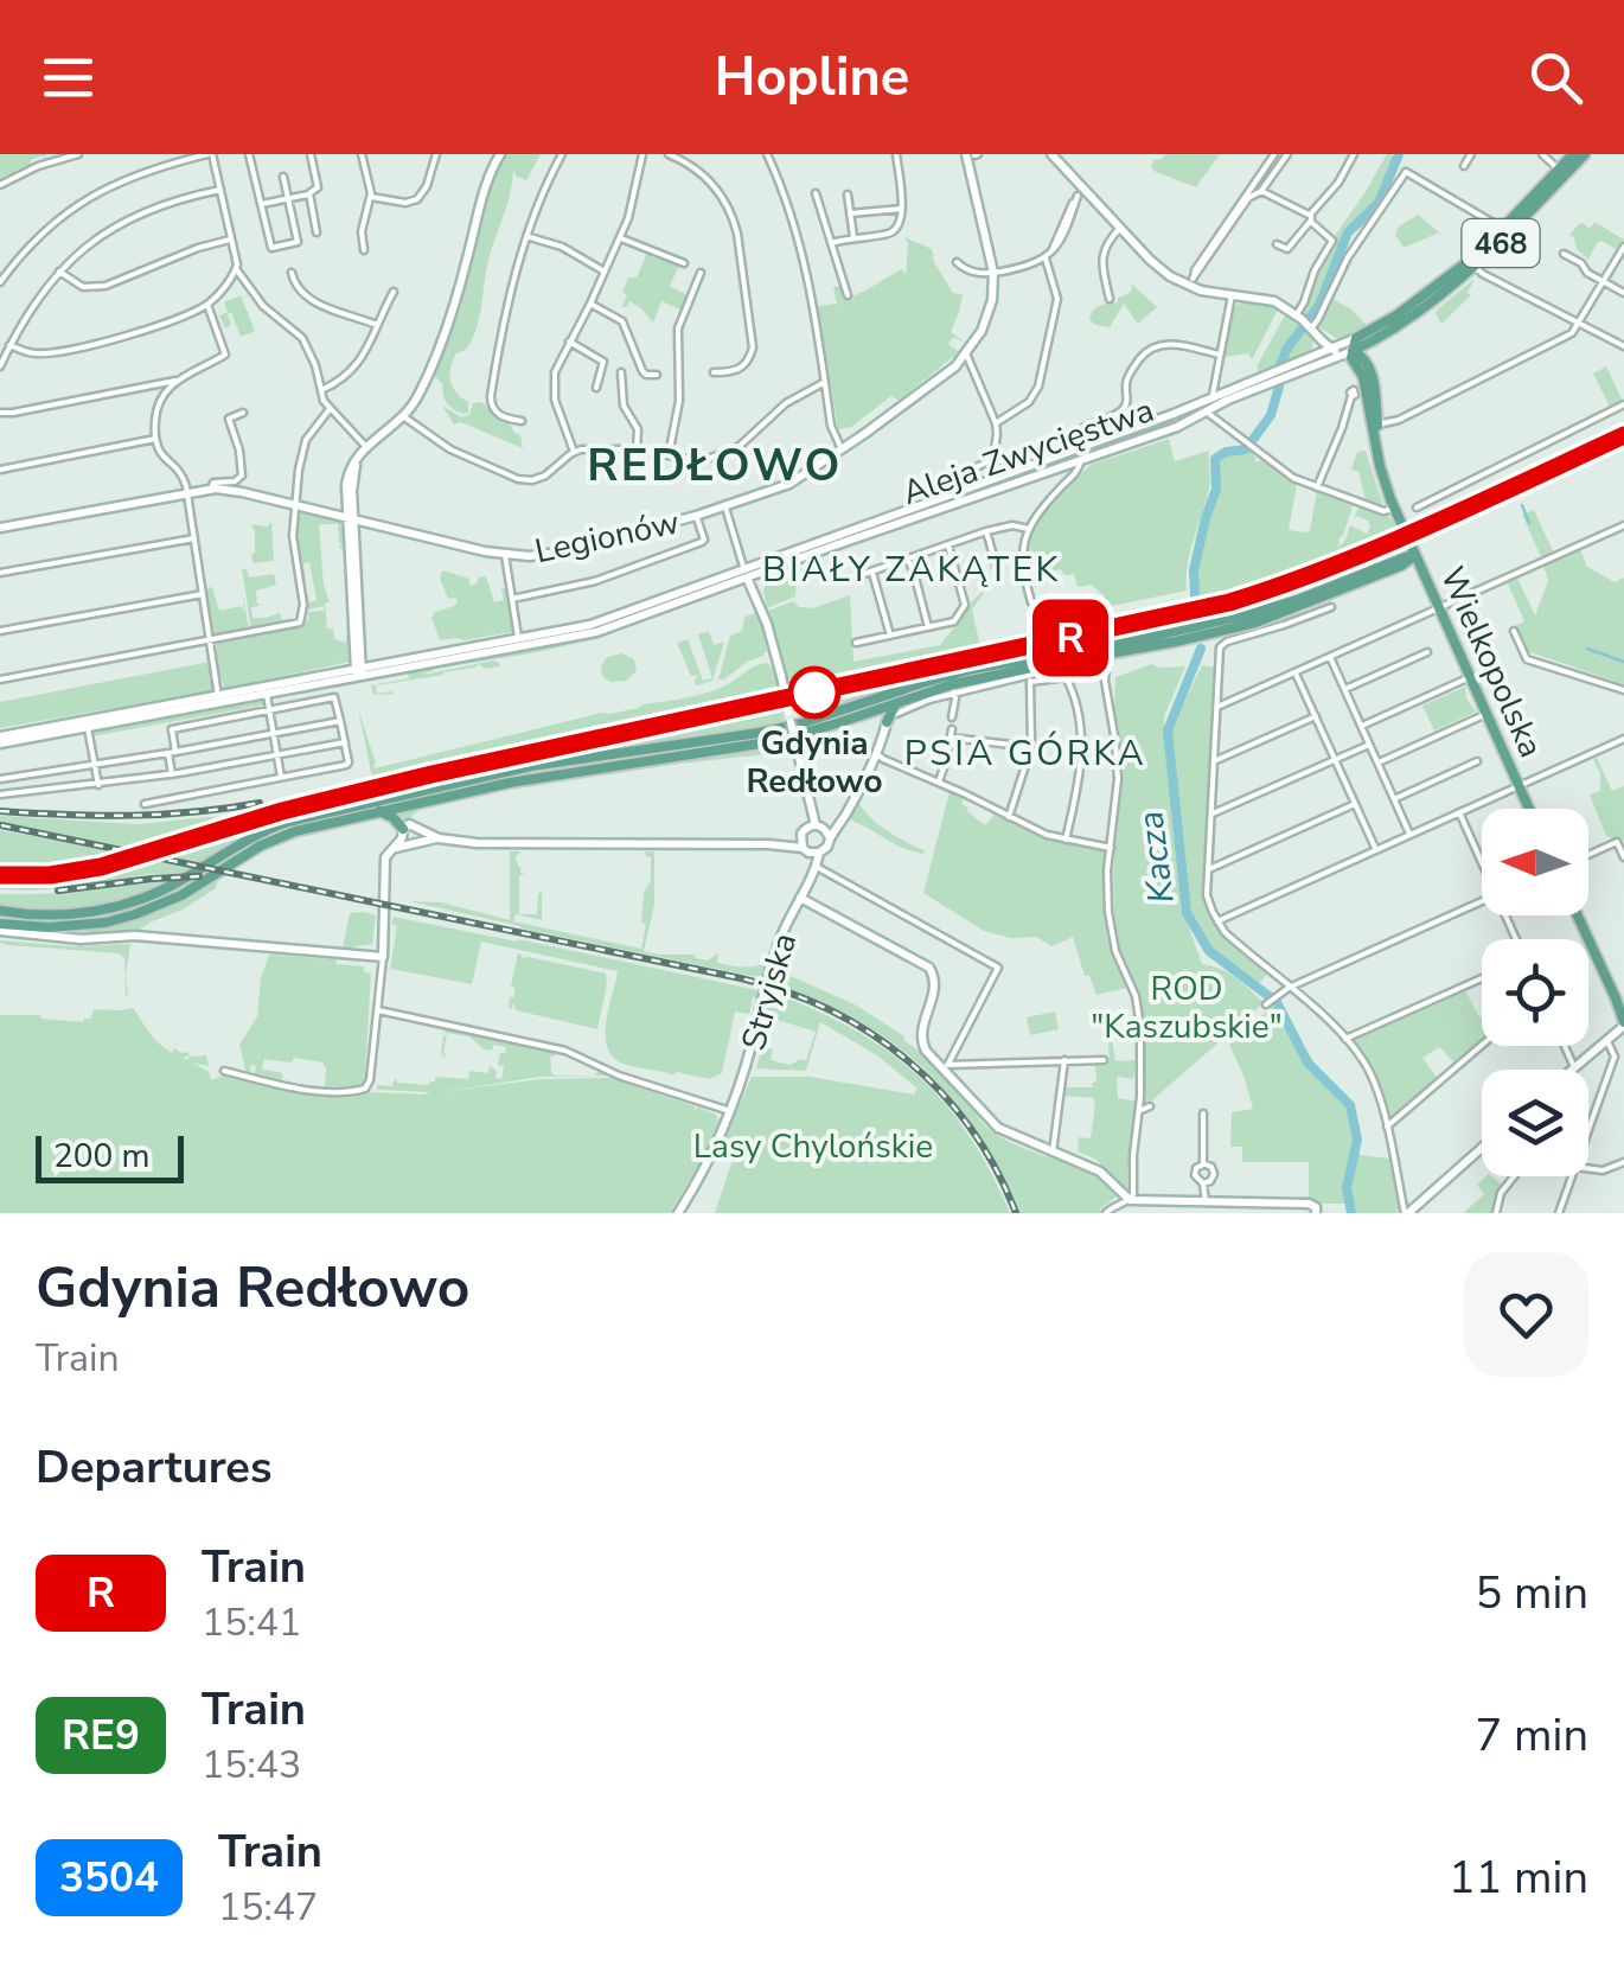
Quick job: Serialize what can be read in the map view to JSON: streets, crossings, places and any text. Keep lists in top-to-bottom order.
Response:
{
  "streets": {
    "main road": ["468", "Aleja Zwycięstwa", "Wielkopolska"],
    "street": ["Legionów", "Stryjska"]
  },
  "crossings": [
    ["468", "Aleja Zwycięstwa"],
    ["468", "Wielkopolska"],
    ["Aleja Zwycięstwa", "Wielkopolska"]
  ],
  "districts": ["REDŁOWO", "BIAŁY ZAKĄTEK", "PSIA GÓRKA"],
  "water": ["Kacza"],
  "parks": ["ROD \"Kaszubskie\"", "Lasy Chylońskie"],
  "places": ["Gdynia Redłowo"],
  "scale_bar": "200 m",
  "north": "left",
  "page": {
    "header": "Hopline",
    "on_map": "R",
    "scale": "200 m",
    "heading": [
      ["Gdynia Redłowo", "Train"],
      "Departures"
    ],
    "list": [
      {
        "mark": "R",
        "name": "Train",
        "note": "15:41",
        "value": "5 min"
      },
      {
        "mark": "RE9",
        "name": "Train",
        "note": "15:43",
        "value": "7 min"
      },
      {
        "mark": "3504",
        "name": "Train",
        "note": "15:47",
        "value": "11 min"
      }
    ]
  }
}
